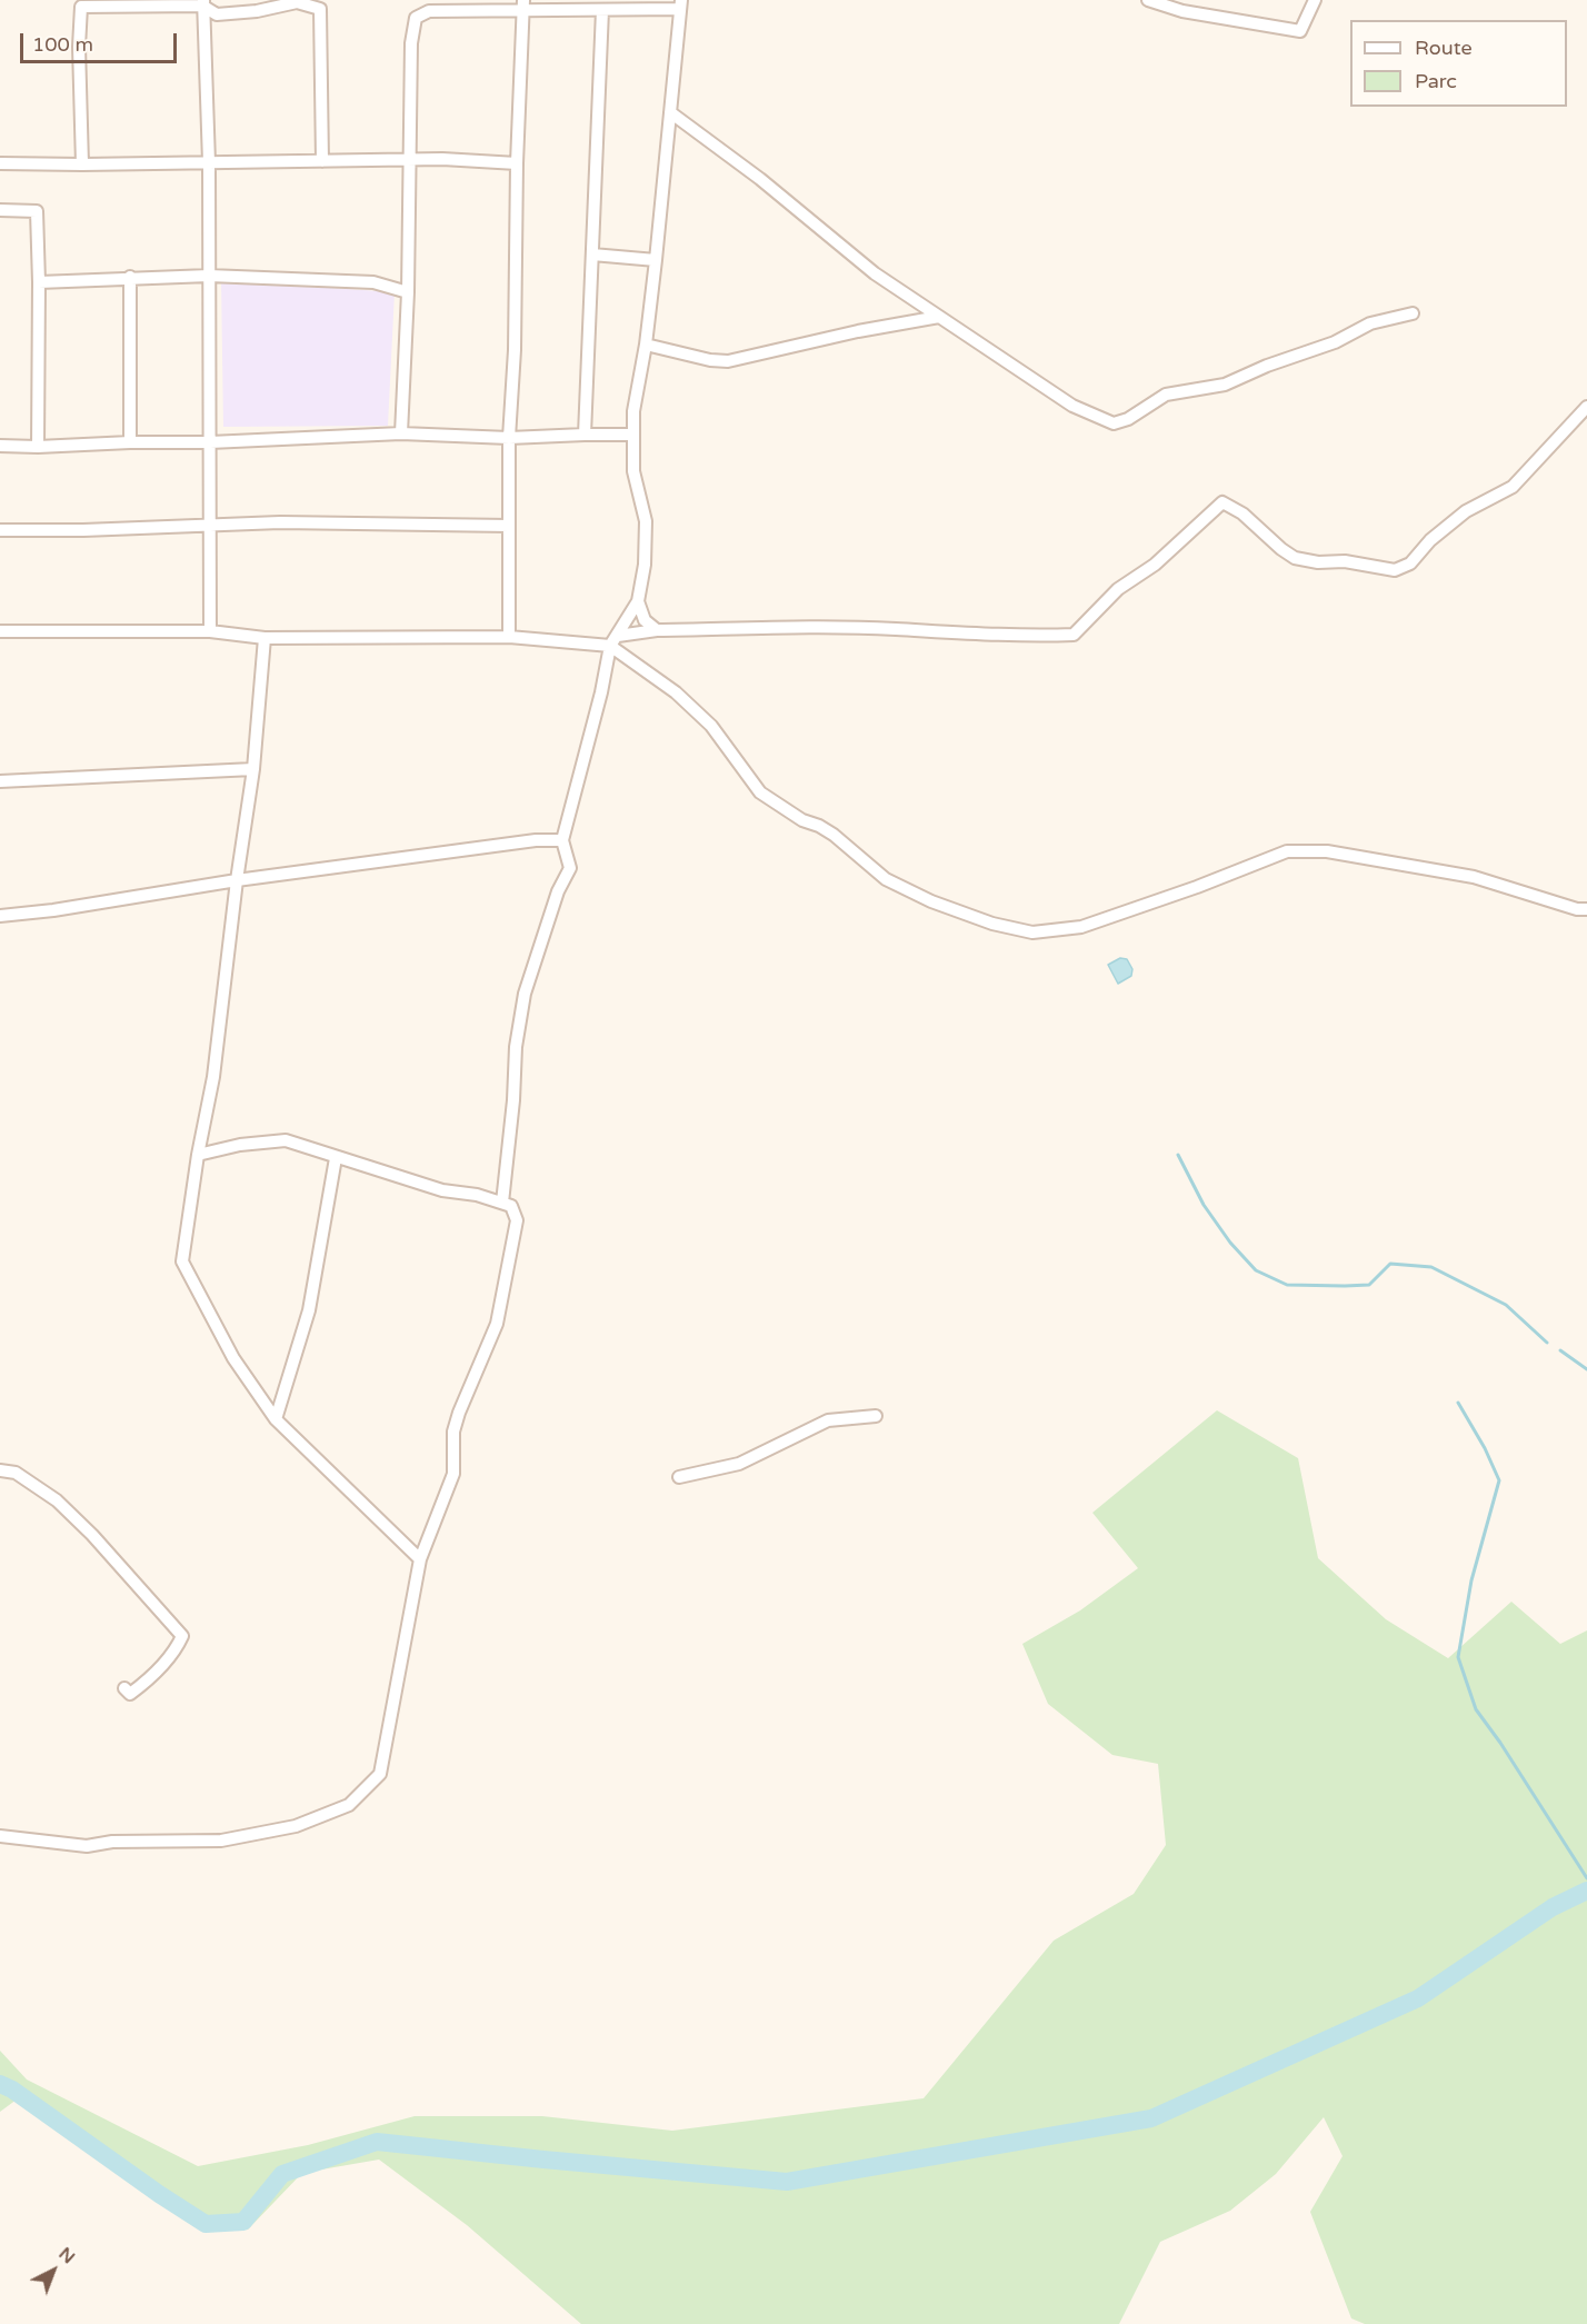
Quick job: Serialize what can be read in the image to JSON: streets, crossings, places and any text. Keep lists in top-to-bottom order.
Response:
{
  "legend": ["Route", "Parc"],
  "scale_bar": "100 m",
  "north": "top right"
}
